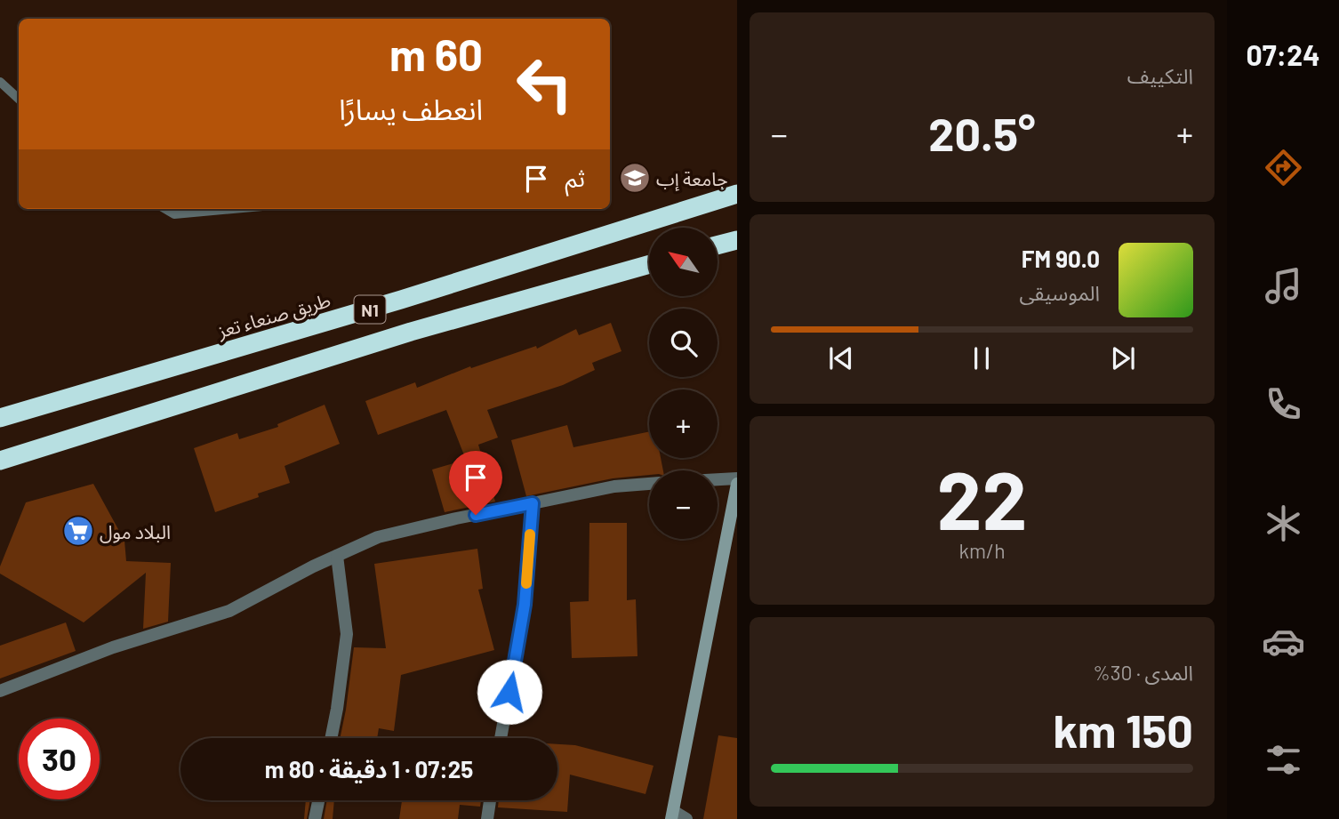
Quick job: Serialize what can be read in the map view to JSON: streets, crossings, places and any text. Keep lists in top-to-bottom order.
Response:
{
  "streets": {
    "highway": ["N1", "طريق صنعاء تعز"]
  },
  "places": {
    "school or university": ["جامعة إب"],
    "supermarket": ["البلاد مول"]
  },
  "north": "top left",
  "page": {
    "tabs": "07:24",
    "tile": [
      "التكييف",
      ["22", "km/h"],
      ["المدى · 30%", "150 km"]
    ],
    "turn": ["60 m", "انعطف يسارًا"],
    "heat": ["−", "20.5°", "+"],
    "then": "ثم",
    "map_buttons": ["+", "−"],
    "song": ["90.0 FM", "الموسيقى"],
    "limit": "30",
    "trip": "07:25 · 1 دقيقة · 80 m"
  }
}
